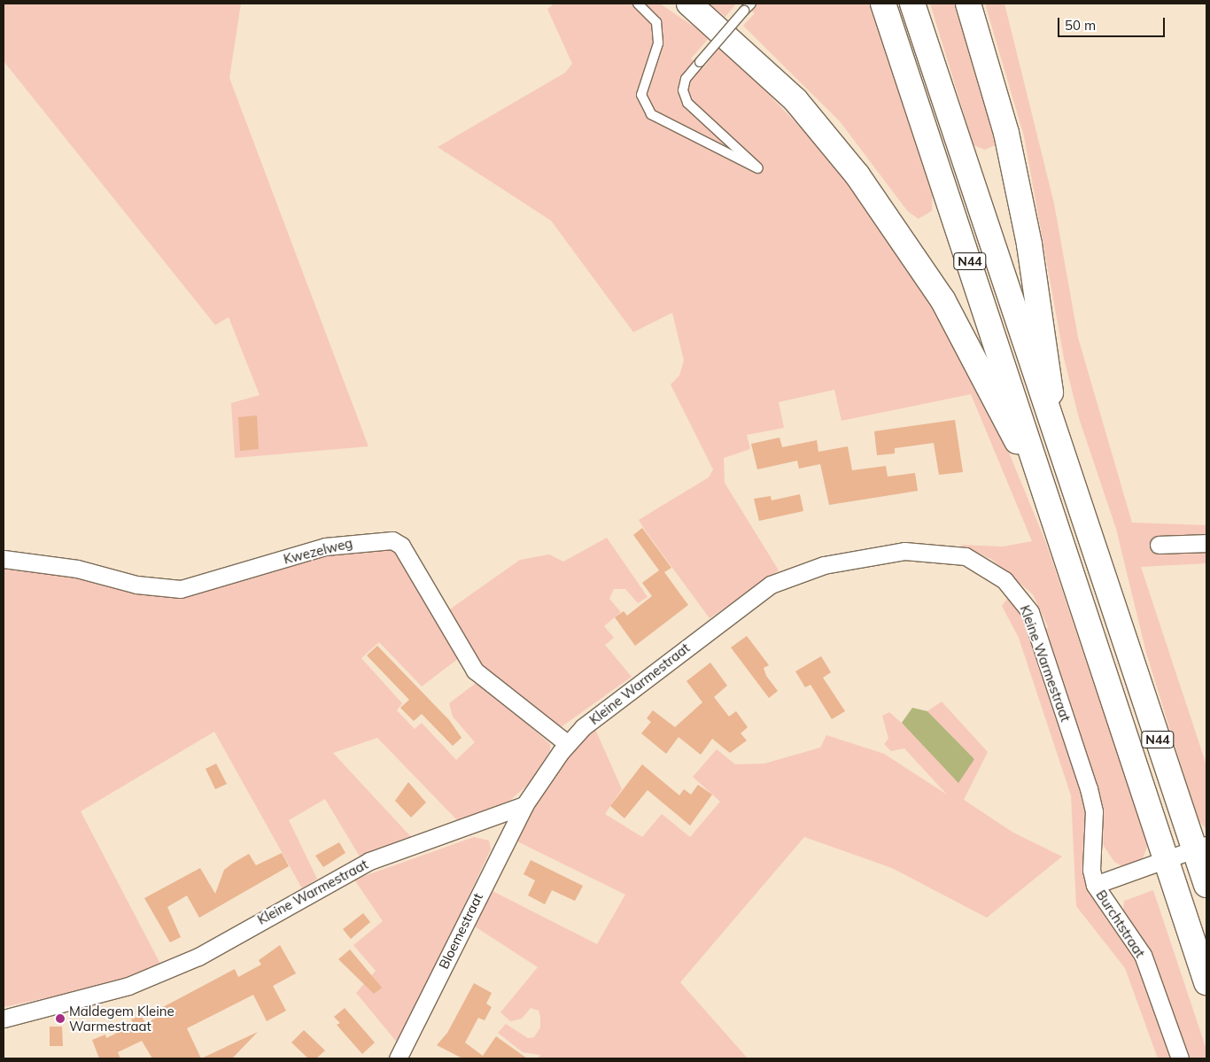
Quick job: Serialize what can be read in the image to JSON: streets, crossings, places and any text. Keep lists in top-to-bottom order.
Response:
{
  "streets": {
    "highway": ["N44"],
    "street": [
      "Kwezelweg",
      "Kleine Warmestraat",
      "Burchtstraat",
      "Bloemestraat"
    ]
  },
  "crossings": [
    ["N44", "Burchtstraat"],
    ["Kwezelweg", "Kleine Warmestraat"],
    ["Kleine Warmestraat", "Burchtstraat"],
    ["Kleine Warmestraat", "Bloemestraat"]
  ],
  "places": ["Maldegem Kleine Warmestraat"],
  "scale_bar": "50 m"
}
